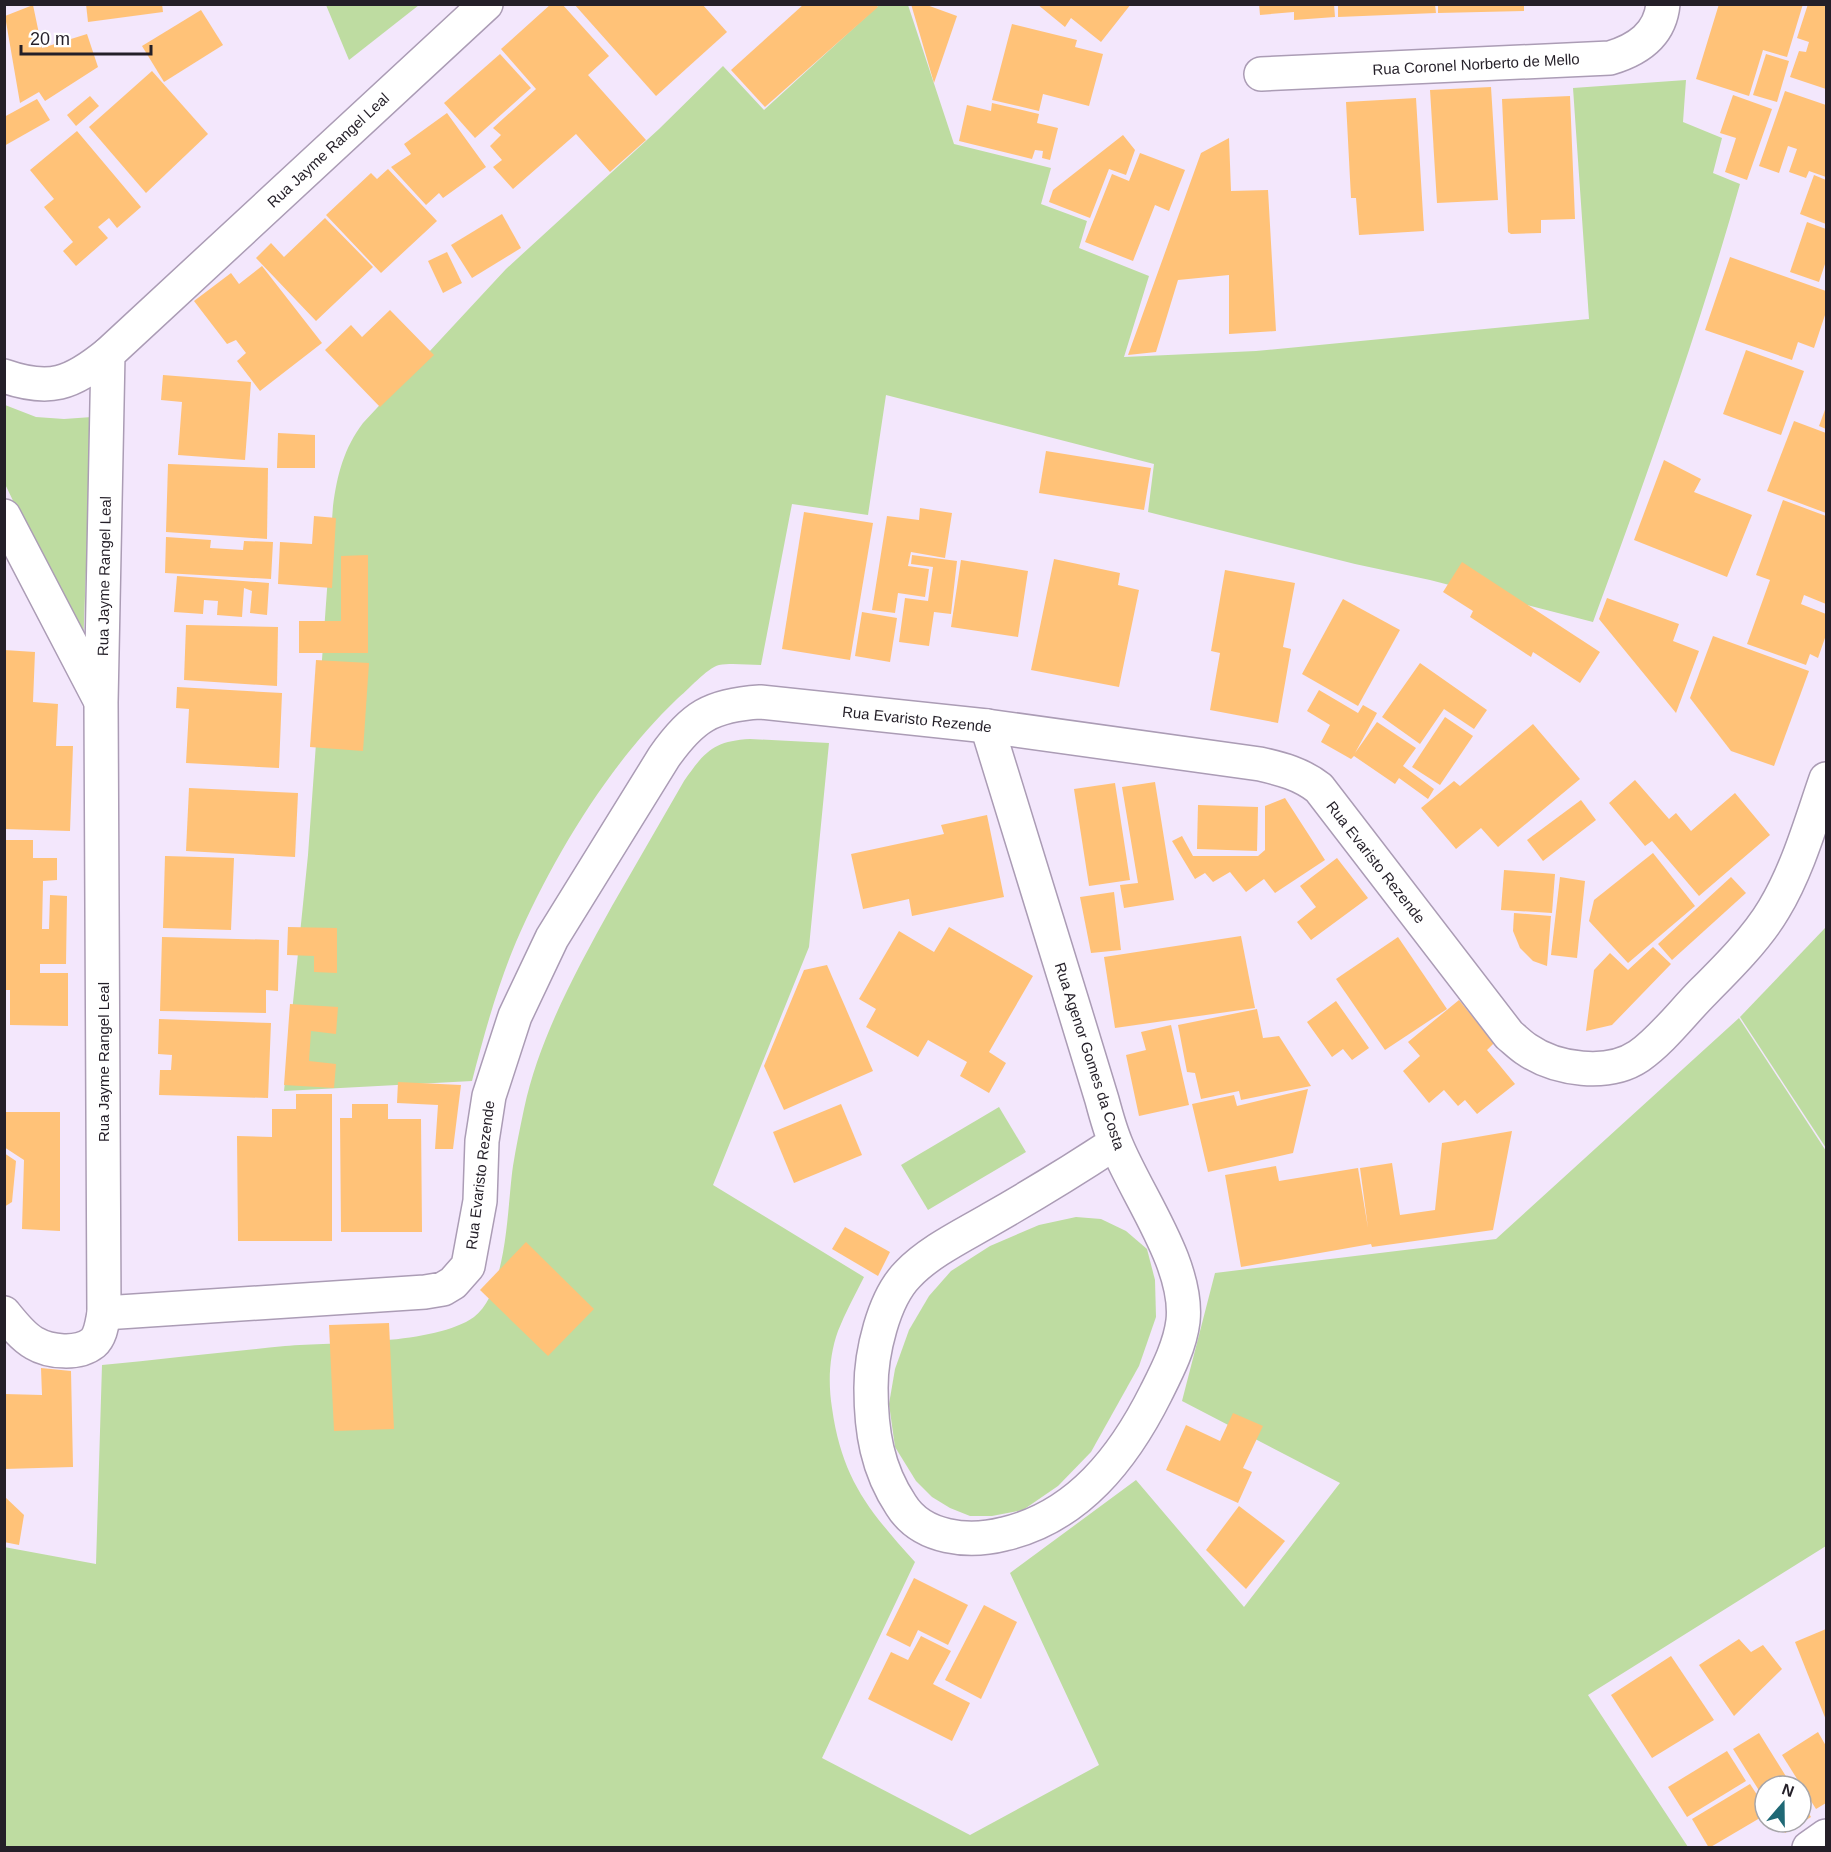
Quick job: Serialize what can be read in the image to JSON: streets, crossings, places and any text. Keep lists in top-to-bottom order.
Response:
{
  "streets": {
    "street": [
      "Rua Coronel Norberto de Mello",
      "Rua Jayme Rangel Leal",
      "Rua Evaristo Rezende",
      "Rua Agenor Gomes da Costa"
    ]
  },
  "crossings": [
    ["Rua Jayme Rangel Leal", "Rua Evaristo Rezende"],
    ["Rua Evaristo Rezende", "Rua Agenor Gomes da Costa"]
  ],
  "scale_bar": "20 m",
  "north": "top"
}
